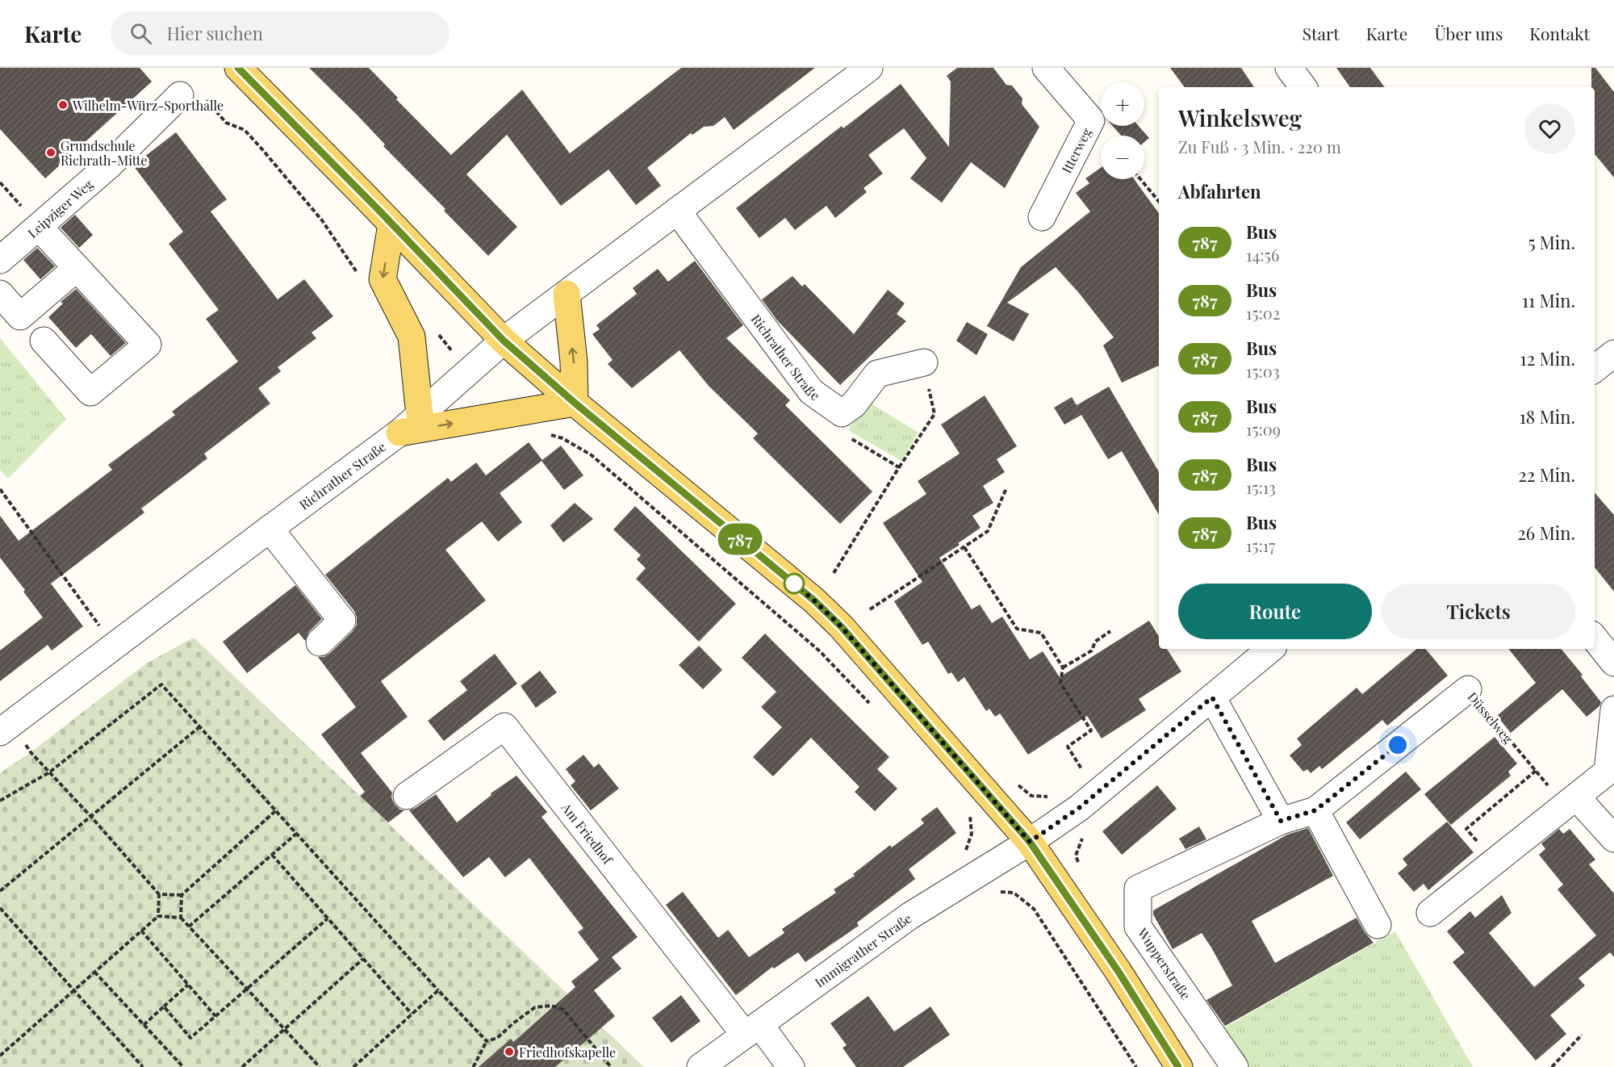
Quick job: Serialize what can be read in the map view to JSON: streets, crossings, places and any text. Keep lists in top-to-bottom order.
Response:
{
  "streets": {
    "street": [
      "Itterweg",
      "Leipziger Weg",
      "Richrather Straße",
      "Düsselweg",
      "Am Friedhof",
      "Immigrather Straße",
      "Wupperstraße"
    ]
  },
  "crossings": [
    ["Düsselweg", "Wupperstraße"],
    ["Am Friedhof", "Immigrather Straße"]
  ],
  "places": ["Wilhelm-Würz-Sporthalle", "Grundschule Richrath-Mitte", "Friedhofskapelle"],
  "lines": ["bus line 787"],
  "page": {
    "header": "Karte",
    "search": "Hier suchen",
    "nav": [
      "Start",
      "Karte",
      "Über uns",
      "Kontakt"
    ],
    "on_map": "787",
    "map_buttons": ["+", "−"],
    "heading": [
      ["Winkelsweg", "Zu Fuß · 3 Min. · 220 m"],
      "Abfahrten"
    ],
    "list": [
      {
        "mark": "787",
        "name": "Bus",
        "note": "14:56",
        "value": "5 Min."
      },
      {
        "mark": "787",
        "name": "Bus",
        "note": "15:02",
        "value": "11 Min."
      },
      {
        "mark": "787",
        "name": "Bus",
        "note": "15:03",
        "value": "12 Min."
      },
      {
        "mark": "787",
        "name": "Bus",
        "note": "15:09",
        "value": "18 Min."
      },
      {
        "mark": "787",
        "name": "Bus",
        "note": "15:13",
        "value": "22 Min."
      },
      {
        "mark": "787",
        "name": "Bus",
        "note": "15:17",
        "value": "26 Min."
      }
    ],
    "buttons": ["Route", "Tickets"]
  }
}
